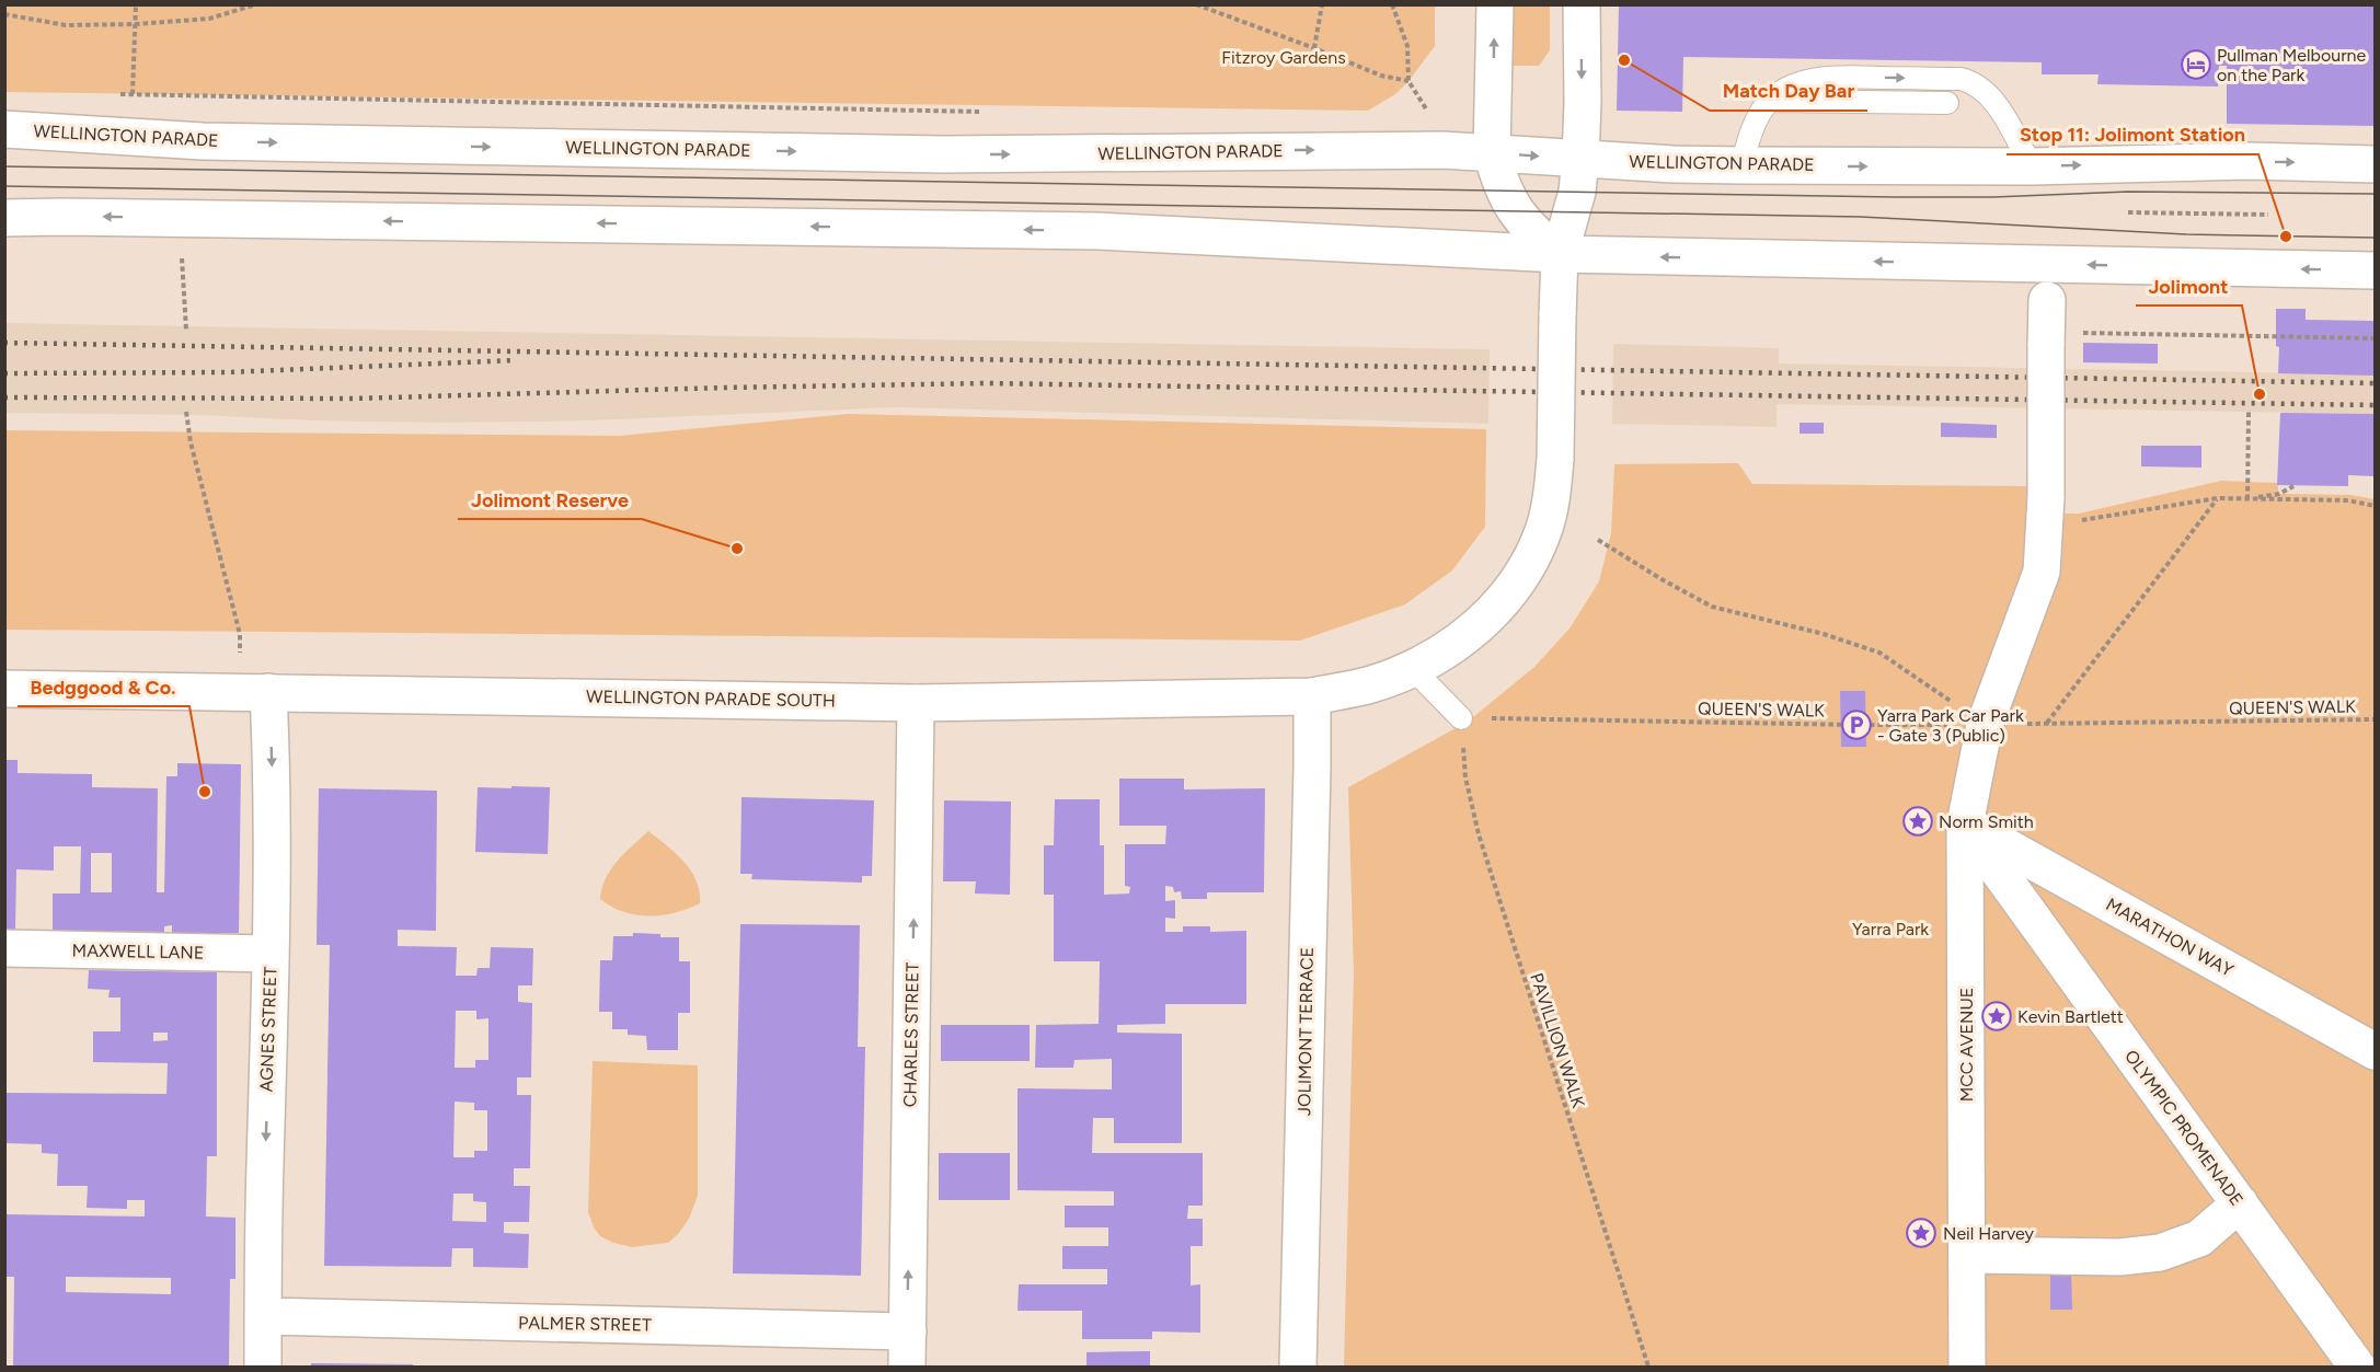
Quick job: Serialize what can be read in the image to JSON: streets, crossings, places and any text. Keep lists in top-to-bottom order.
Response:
{
  "streets": {
    "street": [
      "WELLINGTON PARADE",
      "WELLINGTON PARADE SOUTH",
      "MARATHON WAY",
      "MAXWELL LANE",
      "AGNES STREET",
      "JOLIMONT TERRACE",
      "CHARLES STREET",
      "MCC AVENUE",
      "OLYMPIC PROMENADE",
      "PALMER STREET"
    ],
    "path": ["QUEEN'S WALK", "PAVILLION WALK"]
  },
  "crossings": [
    ["WELLINGTON PARADE", "WELLINGTON PARADE SOUTH"],
    ["WELLINGTON PARADE SOUTH", "AGNES STREET"],
    ["WELLINGTON PARADE SOUTH", "JOLIMONT TERRACE"],
    ["WELLINGTON PARADE SOUTH", "CHARLES STREET"],
    ["QUEEN'S WALK", "PAVILLION WALK"],
    ["QUEEN'S WALK", "MCC AVENUE"],
    ["MARATHON WAY", "MCC AVENUE"],
    ["MARATHON WAY", "OLYMPIC PROMENADE"],
    ["MAXWELL LANE", "AGNES STREET"],
    ["AGNES STREET", "PALMER STREET"],
    ["CHARLES STREET", "PALMER STREET"],
    ["MCC AVENUE", "OLYMPIC PROMENADE"]
  ],
  "one_way": ["AGNES STREET", "CHARLES STREET"],
  "parks": ["Fitzroy Gardens", "Yarra Park"],
  "places": {
    "other": [
      "Match Day Bar",
      "Stop 11: Jolimont Station",
      "Jolimont",
      "Jolimont Reserve",
      "Bedggood & Co."
    ],
    "hotel": ["Pullman Melbourne on the Park"],
    "parking": ["Yarra Park Car Park - Gate 3 (Public)"],
    "place": ["Norm Smith", "Kevin Bartlett", "Neil Harvey"]
  }
}
